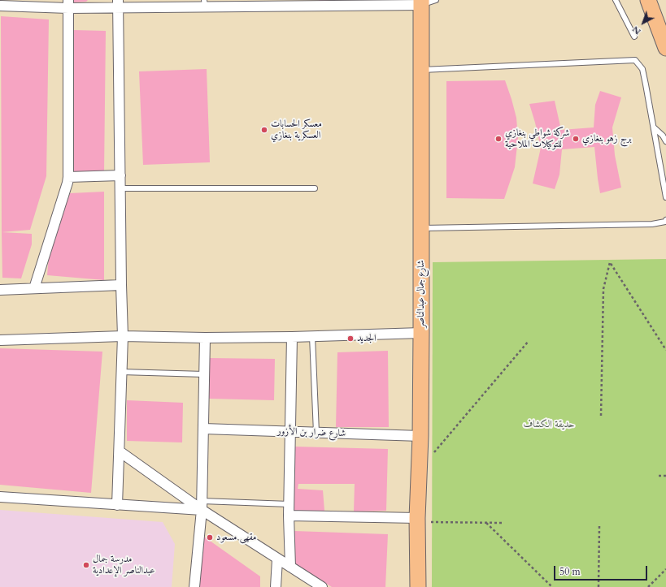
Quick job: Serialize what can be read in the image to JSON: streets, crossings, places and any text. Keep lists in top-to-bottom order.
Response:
{
  "streets": {
    "main road": ["شارع جمال عبدالناصر"],
    "street": ["شارع ضرار بن الأزور"]
  },
  "crossings": [
    ["شارع جمال عبدالناصر", "شارع ضرار بن الأزور"]
  ],
  "parks": ["حديقة الكشاف"],
  "places": [
    "معسكر الحسابات العسكرية بنغازي",
    "شركة شواطي بنغازي للتوكيلات الملاحية",
    "برج زهو بنغازي",
    "الجديد",
    "مقهى مسعود",
    "مدرسة جمال عبدالناصر الإعدادية"
  ],
  "scale_bar": "50 m",
  "north": "bottom left"
}
